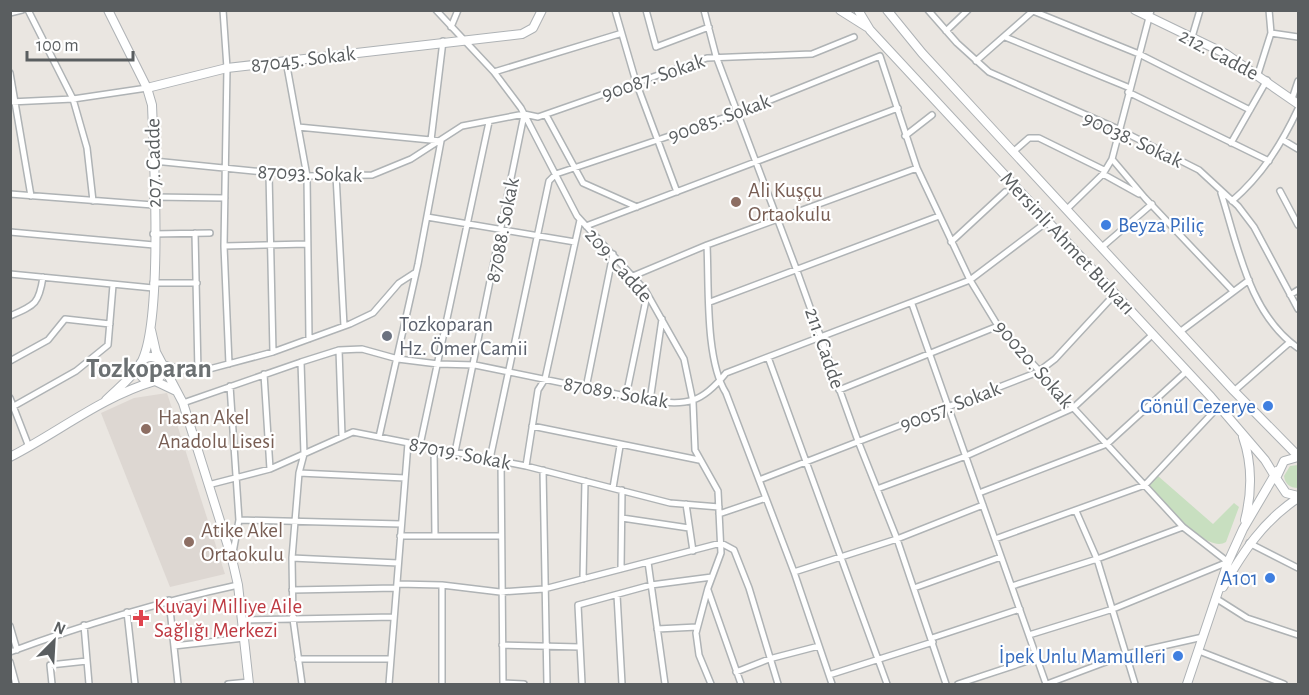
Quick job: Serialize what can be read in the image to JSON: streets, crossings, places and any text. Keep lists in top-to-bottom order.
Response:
{
  "streets": {
    "street": [
      "212. Cadde",
      "87045. Sokak",
      "90087. Sokak",
      "90085. Sokak",
      "90038. Sokak",
      "207. Cadde",
      "87093. Sokak",
      "87088. Sokak",
      "Mersinli Ahmet Bulvarı",
      "209. Cadde",
      "211. Cadde",
      "90020. Sokak",
      "87089. Sokak",
      "90057. Sokak",
      "87019. Sokak"
    ]
  },
  "crossings": [
    ["87045. Sokak", "207. Cadde"],
    ["87045. Sokak", "209. Cadde"],
    ["90087. Sokak", "87093. Sokak"],
    ["90087. Sokak", "87088. Sokak"],
    ["90087. Sokak", "209. Cadde"],
    ["90087. Sokak", "211. Cadde"],
    ["90085. Sokak", "209. Cadde"],
    ["90085. Sokak", "211. Cadde"],
    ["90085. Sokak", "90020. Sokak"],
    ["207. Cadde", "87093. Sokak"],
    ["87093. Sokak", "87088. Sokak"],
    ["87093. Sokak", "209. Cadde"],
    ["87088. Sokak", "209. Cadde"],
    ["87088. Sokak", "87089. Sokak"],
    ["87088. Sokak", "87019. Sokak"],
    ["Mersinli Ahmet Bulvarı", "87089. Sokak"],
    ["Mersinli Ahmet Bulvarı", "90057. Sokak"],
    ["209. Cadde", "87089. Sokak"],
    ["209. Cadde", "87019. Sokak"],
    ["211. Cadde", "87089. Sokak"],
    ["211. Cadde", "90057. Sokak"],
    ["90020. Sokak", "87089. Sokak"],
    ["90020. Sokak", "90057. Sokak"]
  ],
  "districts": ["Tozkoparan"],
  "places": {
    "other": [
      "Ali Kuşçu Ortaokulu",
      "Beyza Piliç",
      "Tozkoparan Hz. Ömer Camii",
      "Gönül Cezerye",
      "Hasan Akel Anadolu Lisesi",
      "Atike Akel Ortaokulu",
      "A101",
      "İpek Unlu Mamulleri"
    ],
    "health": ["Kuvayi Milliye Aile Sağlığı Merkezi"]
  },
  "scale_bar": "100 m",
  "north": "top right"
}
